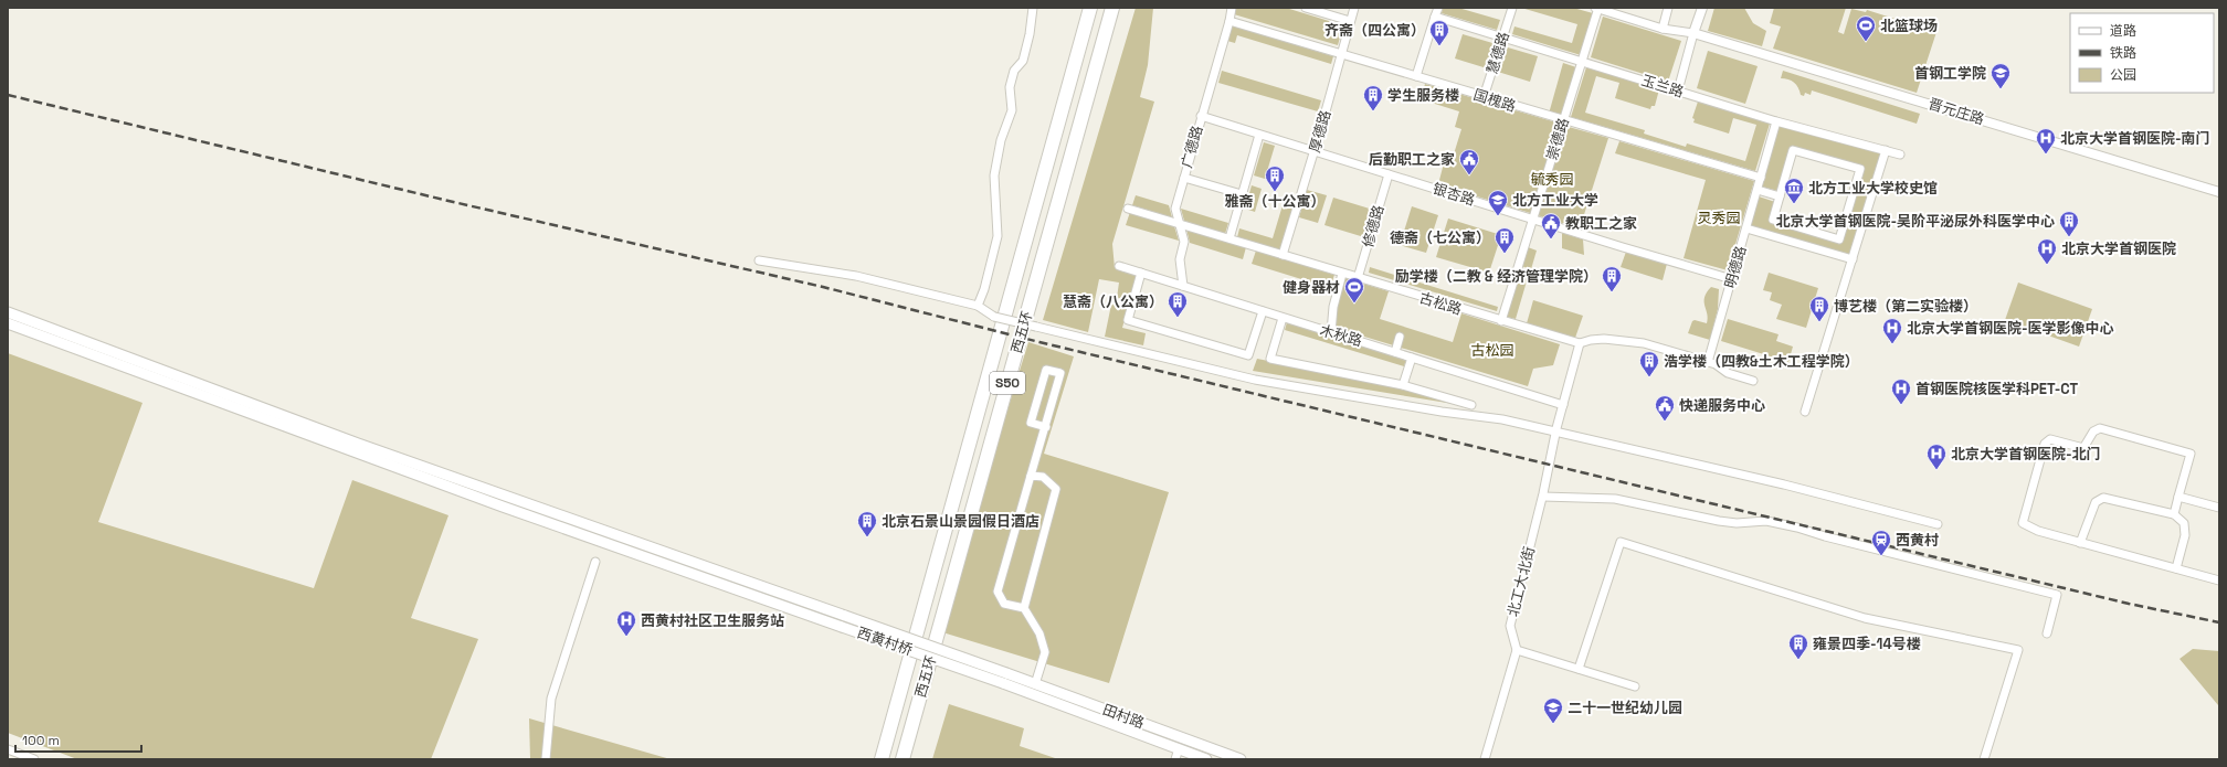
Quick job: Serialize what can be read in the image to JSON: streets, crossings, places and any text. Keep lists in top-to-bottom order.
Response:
{
  "streets": {
    "highway": ["西五环", "S50"],
    "main road": ["西黄村桥", "田村路"],
    "street": [
      "慧德路",
      "玉兰路",
      "国槐路",
      "晋元庄路",
      "厚德路",
      "崇德路",
      "广德路",
      "银杏路",
      "修德路",
      "明德路",
      "古松路",
      "木秋路",
      "北工大北街"
    ]
  },
  "crossings": [
    ["慧德路", "玉兰路"],
    ["慧德路", "国槐路"],
    ["玉兰路", "崇德路"],
    ["玉兰路", "明德路"],
    ["国槐路", "厚德路"],
    ["国槐路", "崇德路"],
    ["国槐路", "广德路"],
    ["国槐路", "明德路"],
    ["厚德路", "银杏路"],
    ["厚德路", "古松路"],
    ["崇德路", "银杏路"],
    ["崇德路", "古松路"],
    ["广德路", "银杏路"],
    ["广德路", "古松路"],
    ["广德路", "木秋路"],
    ["银杏路", "修德路"],
    ["银杏路", "明德路"],
    ["修德路", "古松路"],
    ["古松路", "北工大北街"],
    ["木秋路", "北工大北街"],
    ["西黄村桥", "田村路"]
  ],
  "parks": ["毓秀园", "灵秀园", "古松园"],
  "places": {
    "sports": ["北篮球场", "健身器材"],
    "building": [
      "齐斋（四公寓）",
      "学生服务楼",
      "雅斋（十公寓）",
      "北京大学首钢医院-吴阶平泌尿外科医学中心",
      "德斋（七公寓）",
      "励学楼（二教 & 经济管理学院）",
      "慧斋（八公寓）",
      "博艺楼（第二实验楼）",
      "浩学楼（四教&土木工程学院）",
      "北京石景山景园假日酒店",
      "雍景四季-14号楼"
    ],
    "school or university": ["首钢工学院", "北方工业大学", "二十一世纪幼儿园"],
    "hospital": [
      "北京大学首钢医院-南门",
      "北京大学首钢医院",
      "北京大学首钢医院-医学影像中心",
      "首钢医院核医学科PET-CT",
      "北京大学首钢医院-北门",
      "西黄村社区卫生服务站"
    ],
    "public building": ["后勤职工之家", "教职工之家", "快递服务中心"],
    "museum": ["北方工业大学校史馆"],
    "station": ["西黄村"]
  },
  "legend": ["道路", "铁路", "公园"],
  "scale_bar": "100 m"
}
